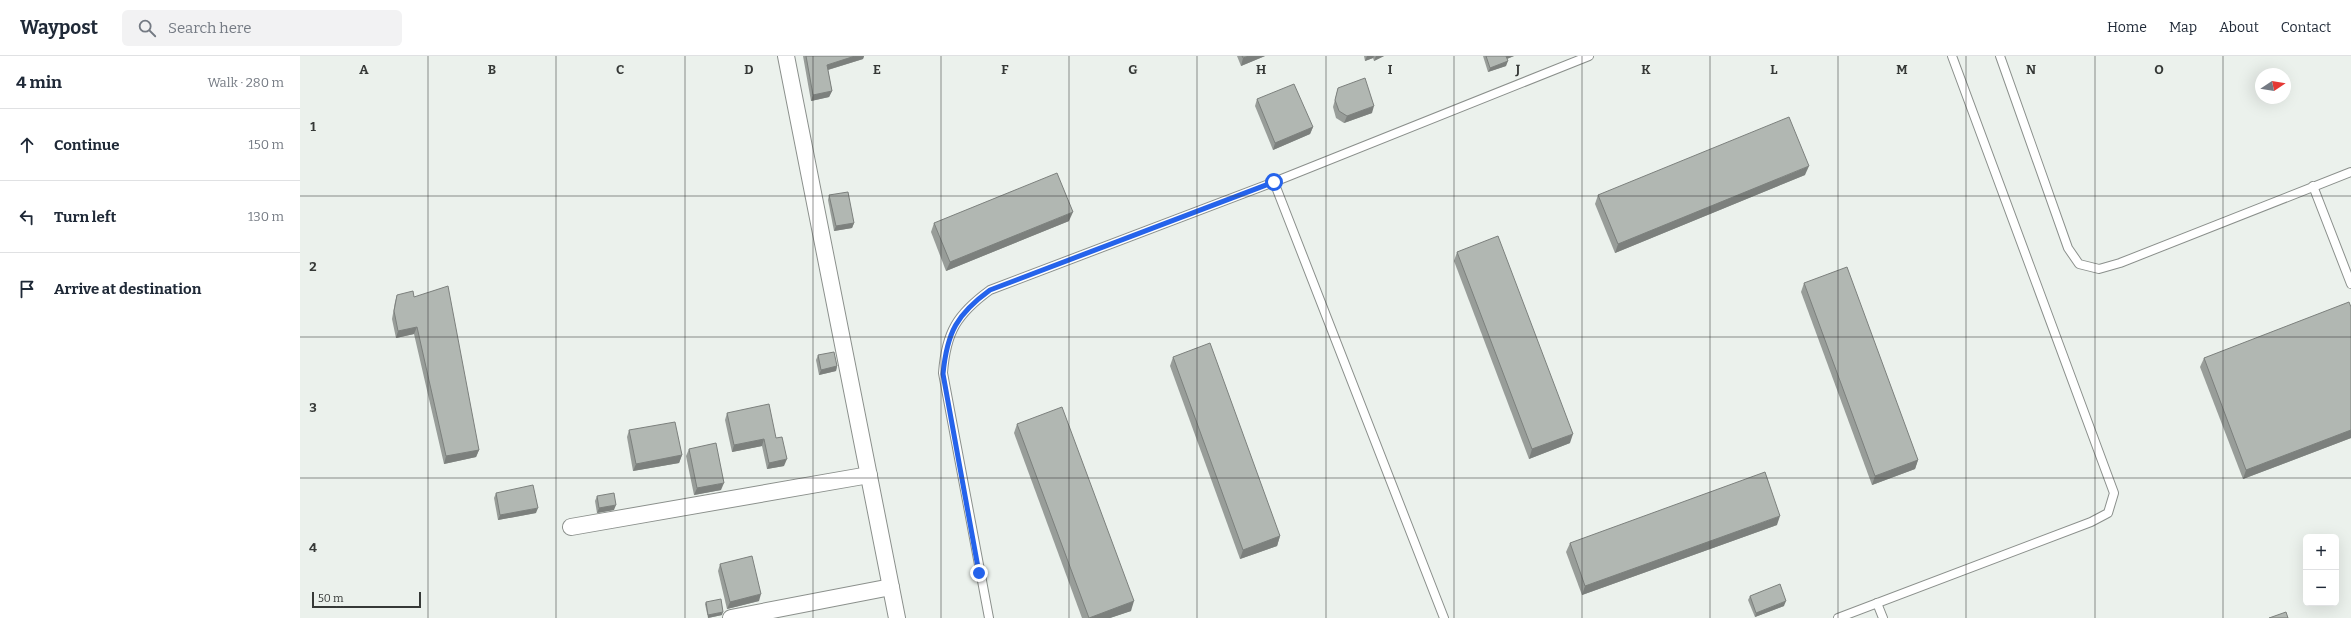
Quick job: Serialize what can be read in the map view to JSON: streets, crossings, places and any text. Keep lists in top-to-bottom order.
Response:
{
  "scale_bar": "50 m",
  "north": "right",
  "page": {
    "header": "Waypost",
    "search": "Search here",
    "nav": [
      "Home",
      "Map",
      "About",
      "Contact"
    ],
    "heading": ["4 min", "Walk · 280 m"],
    "list": [
      ["Continue", "150 m"],
      ["Turn left", "130 m"],
      "Arrive at destination"
    ],
    "map_buttons": ["+", "−"],
    "scale": "50 m"
  },
  "grid": {
    "columns": [
      "A",
      "B",
      "C",
      "D",
      "E",
      "F",
      "G",
      "H",
      "I",
      "J",
      "K",
      "L",
      "M",
      "N",
      "O"
    ],
    "rows": [
      "1",
      "2",
      "3",
      "4"
    ]
  }
}
